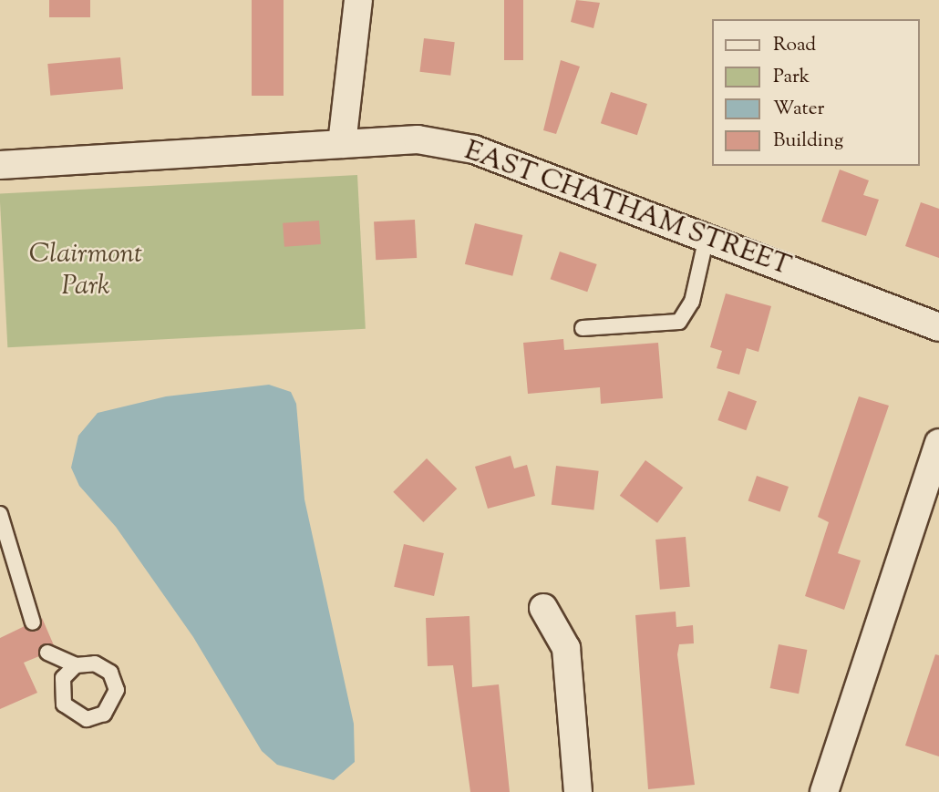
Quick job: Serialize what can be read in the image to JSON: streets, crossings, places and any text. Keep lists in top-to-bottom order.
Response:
{
  "streets": {
    "street": ["EAST CHATHAM STREET"]
  },
  "parks": ["Clairmont Park"],
  "legend": [
    "Road",
    "Park",
    "Water",
    "Building"
  ]
}
